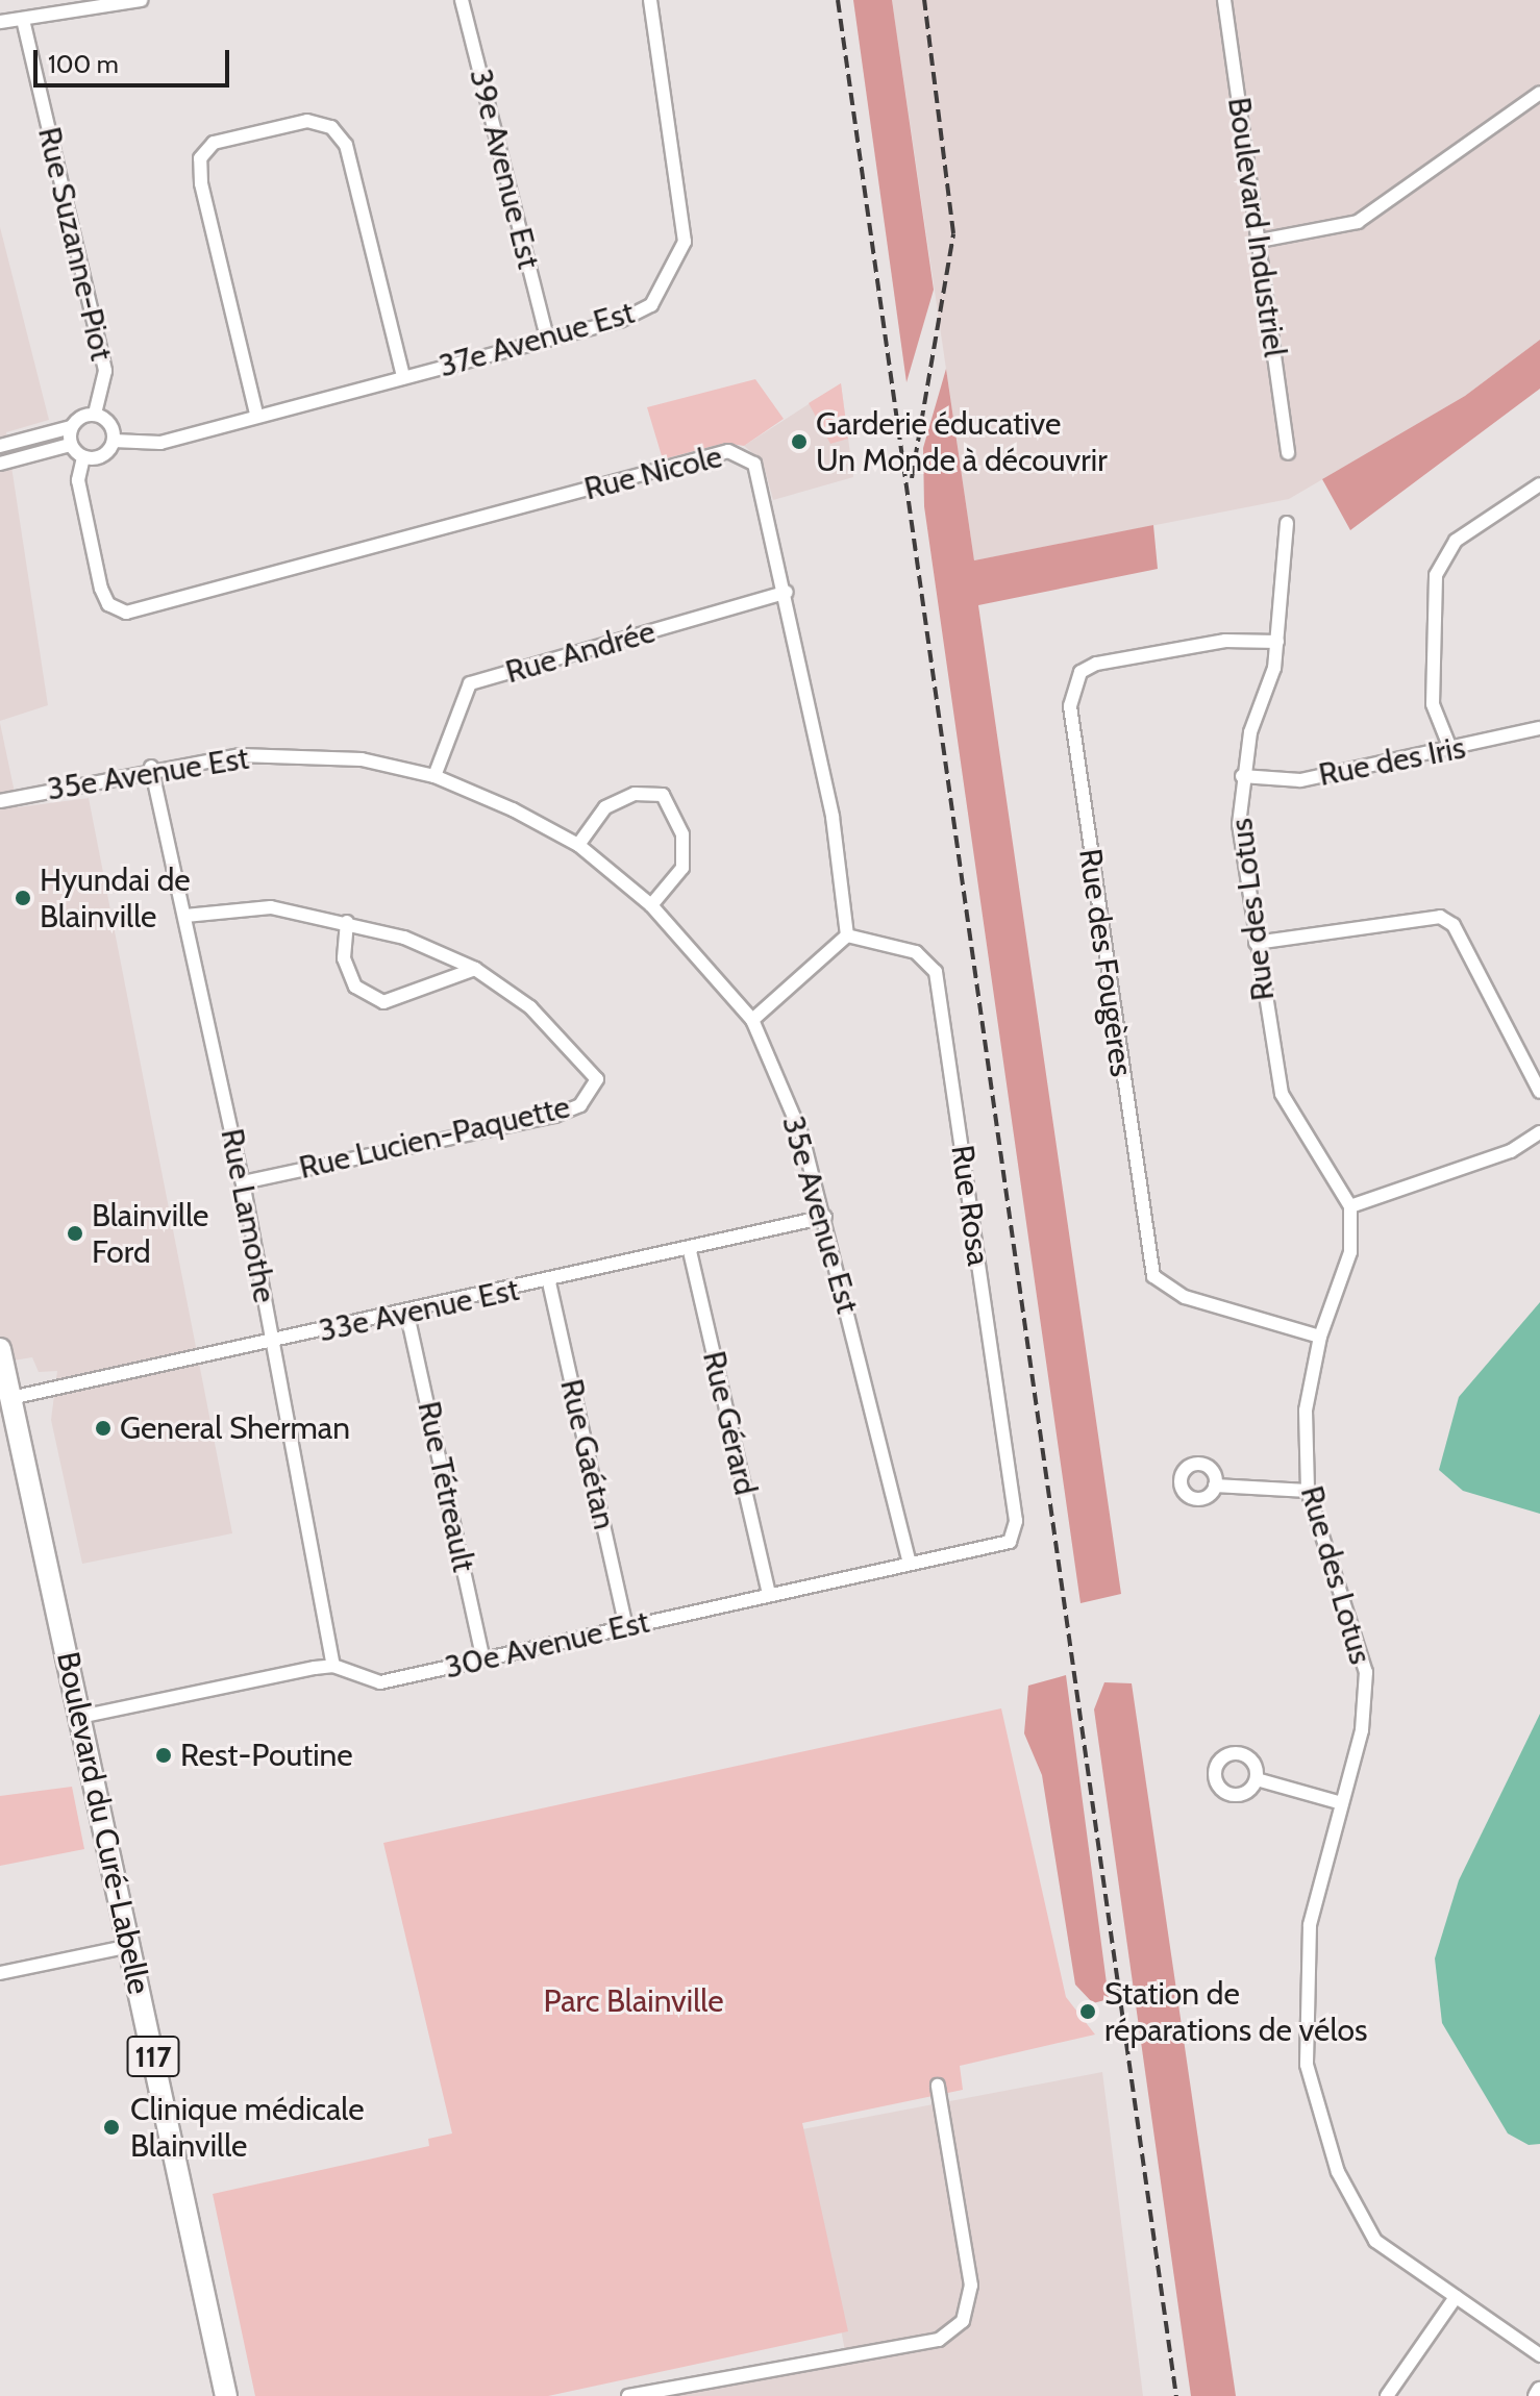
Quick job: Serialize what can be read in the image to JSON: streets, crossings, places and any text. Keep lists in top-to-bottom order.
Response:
{
  "streets": {
    "main road": ["Boulevard du Curé-Labelle", "117"],
    "street": [
      "39e Avenue Est",
      "Boulevard Industriel",
      "Rue Suzanne-Piot",
      "37e Avenue Est",
      "Rue Nicole",
      "Rue Andrée",
      "Rue des Iris",
      "35e Avenue Est",
      "Rue des Lotus",
      "Rue des Fougères",
      "Rue Lucien-Paquette",
      "Rue Rosa",
      "Rue Lamothe",
      "33e Avenue Est",
      "Rue Gérard",
      "Rue Gaétan",
      "Rue Tétreault",
      "30e Avenue Est"
    ]
  },
  "crossings": [
    ["39e Avenue Est", "37e Avenue Est"],
    ["Rue Suzanne-Piot", "37e Avenue Est"],
    ["Rue Suzanne-Piot", "Rue Nicole"],
    ["37e Avenue Est", "Rue Nicole"],
    ["Rue Nicole", "Rue Andrée"],
    ["Rue Nicole", "Rue Rosa"],
    ["Rue Andrée", "35e Avenue Est"],
    ["Rue des Iris", "Rue des Lotus"],
    ["35e Avenue Est", "Rue Lamothe"],
    ["35e Avenue Est", "33e Avenue Est"],
    ["35e Avenue Est", "30e Avenue Est"],
    ["Rue des Lotus", "Rue des Fougères"],
    ["Rue Lucien-Paquette", "Rue Lamothe"],
    ["Rue Rosa", "30e Avenue Est"],
    ["Rue Lamothe", "33e Avenue Est"],
    ["Rue Lamothe", "30e Avenue Est"],
    ["33e Avenue Est", "Rue Gérard"],
    ["33e Avenue Est", "Rue Gaétan"],
    ["33e Avenue Est", "Rue Tétreault"],
    ["33e Avenue Est", "Boulevard du Curé-Labelle"],
    ["Rue Gérard", "30e Avenue Est"],
    ["Rue Gaétan", "30e Avenue Est"],
    ["Rue Tétreault", "30e Avenue Est"]
  ],
  "parks": ["Parc Blainville"],
  "places": [
    "Garderie éducative Un Monde à découvrir",
    "Hyundai de Blainville",
    "Blainville Ford",
    "General Sherman",
    "Rest-Poutine",
    "Station de réparations de vélos",
    "Clinique médicale Blainville"
  ],
  "scale_bar": "100 m"
}
